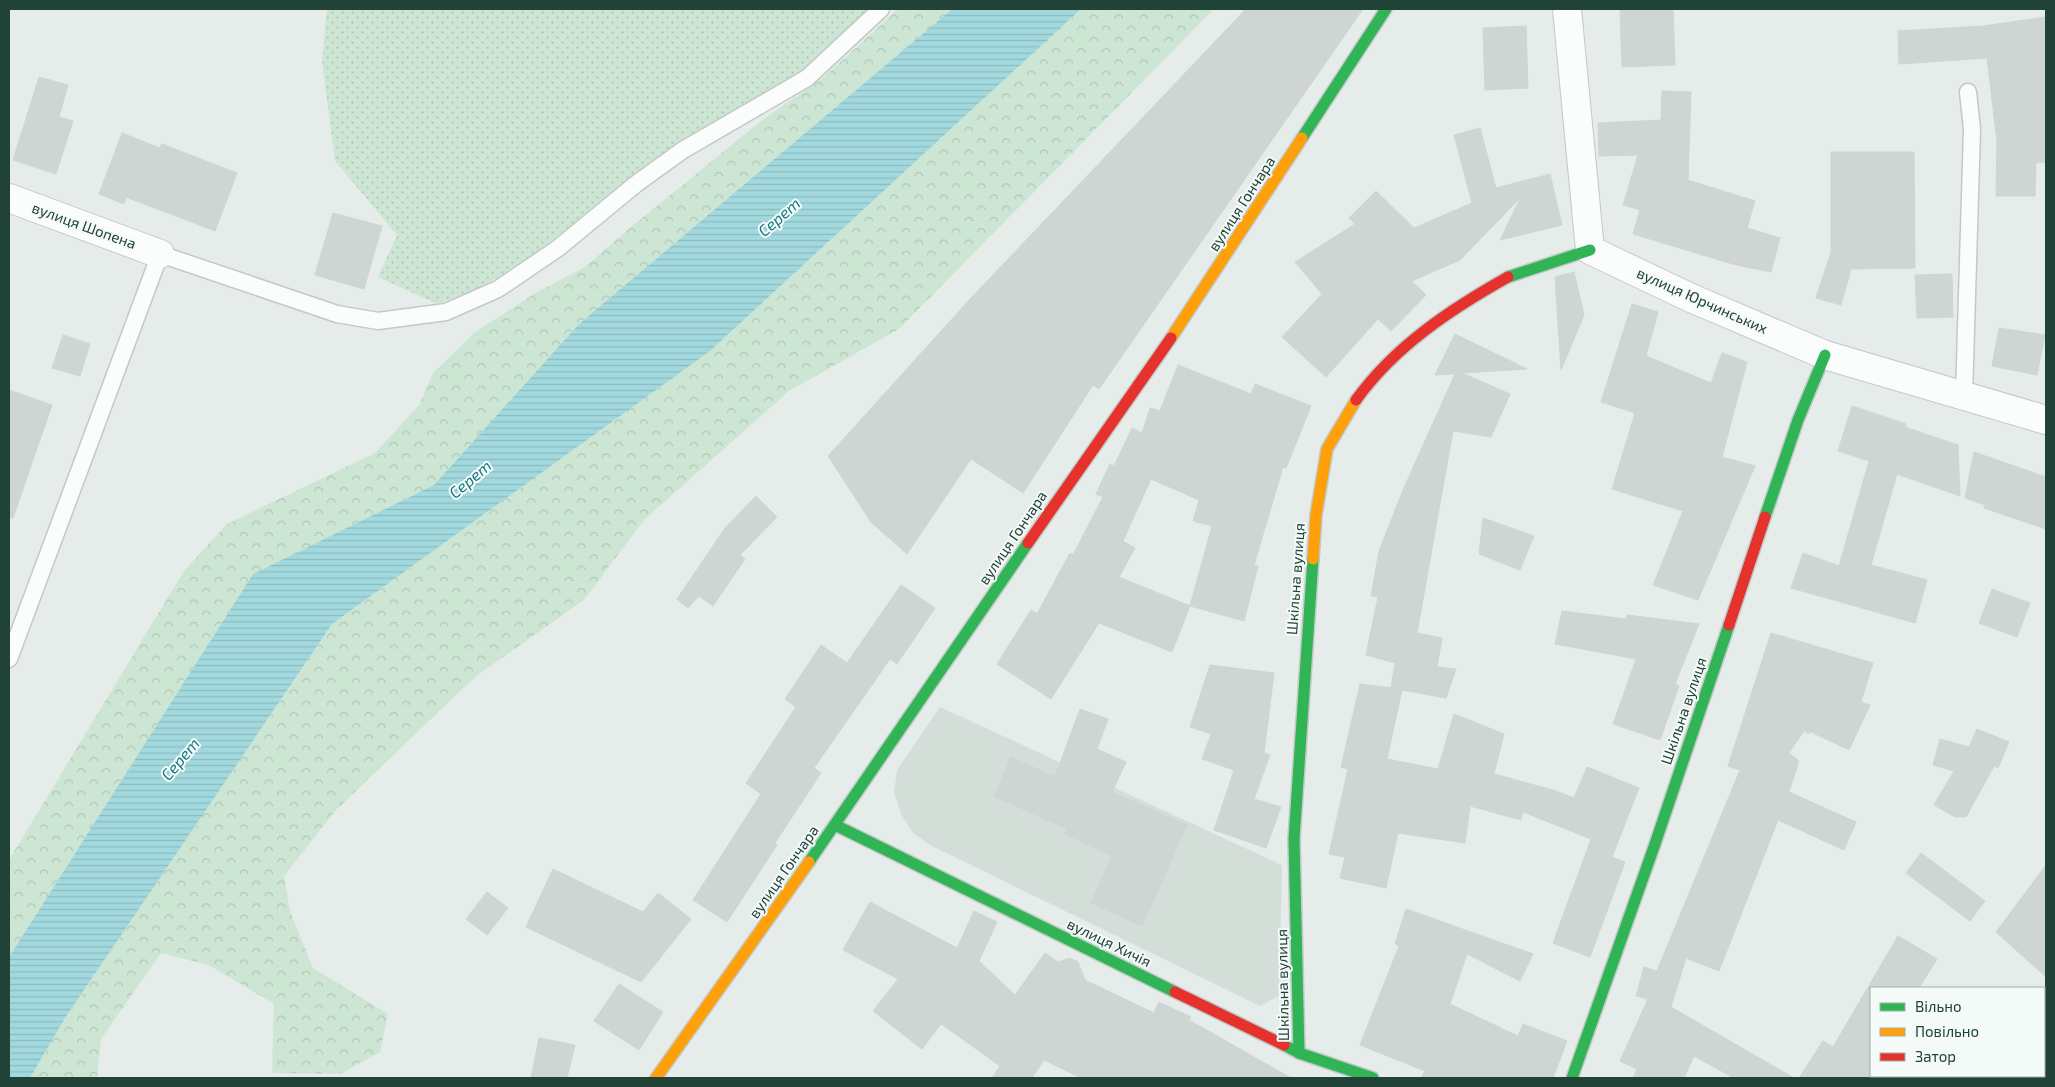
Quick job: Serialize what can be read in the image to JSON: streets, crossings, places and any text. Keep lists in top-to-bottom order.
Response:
{
  "streets": {
    "street": [
      "вулиця Гончара",
      "вулиця Шопена",
      "вулиця Юрчинських",
      "Шкільна вулиця",
      "вулиця Хичія"
    ]
  },
  "crossings": [
    ["вулиця Гончара", "вулиця Хичія"],
    ["вулиця Юрчинських", "Шкільна вулиця"],
    ["Шкільна вулиця", "вулиця Хичія"]
  ],
  "water": ["Серет"],
  "legend": ["Вільно", "Повільно", "Затор"]
}
